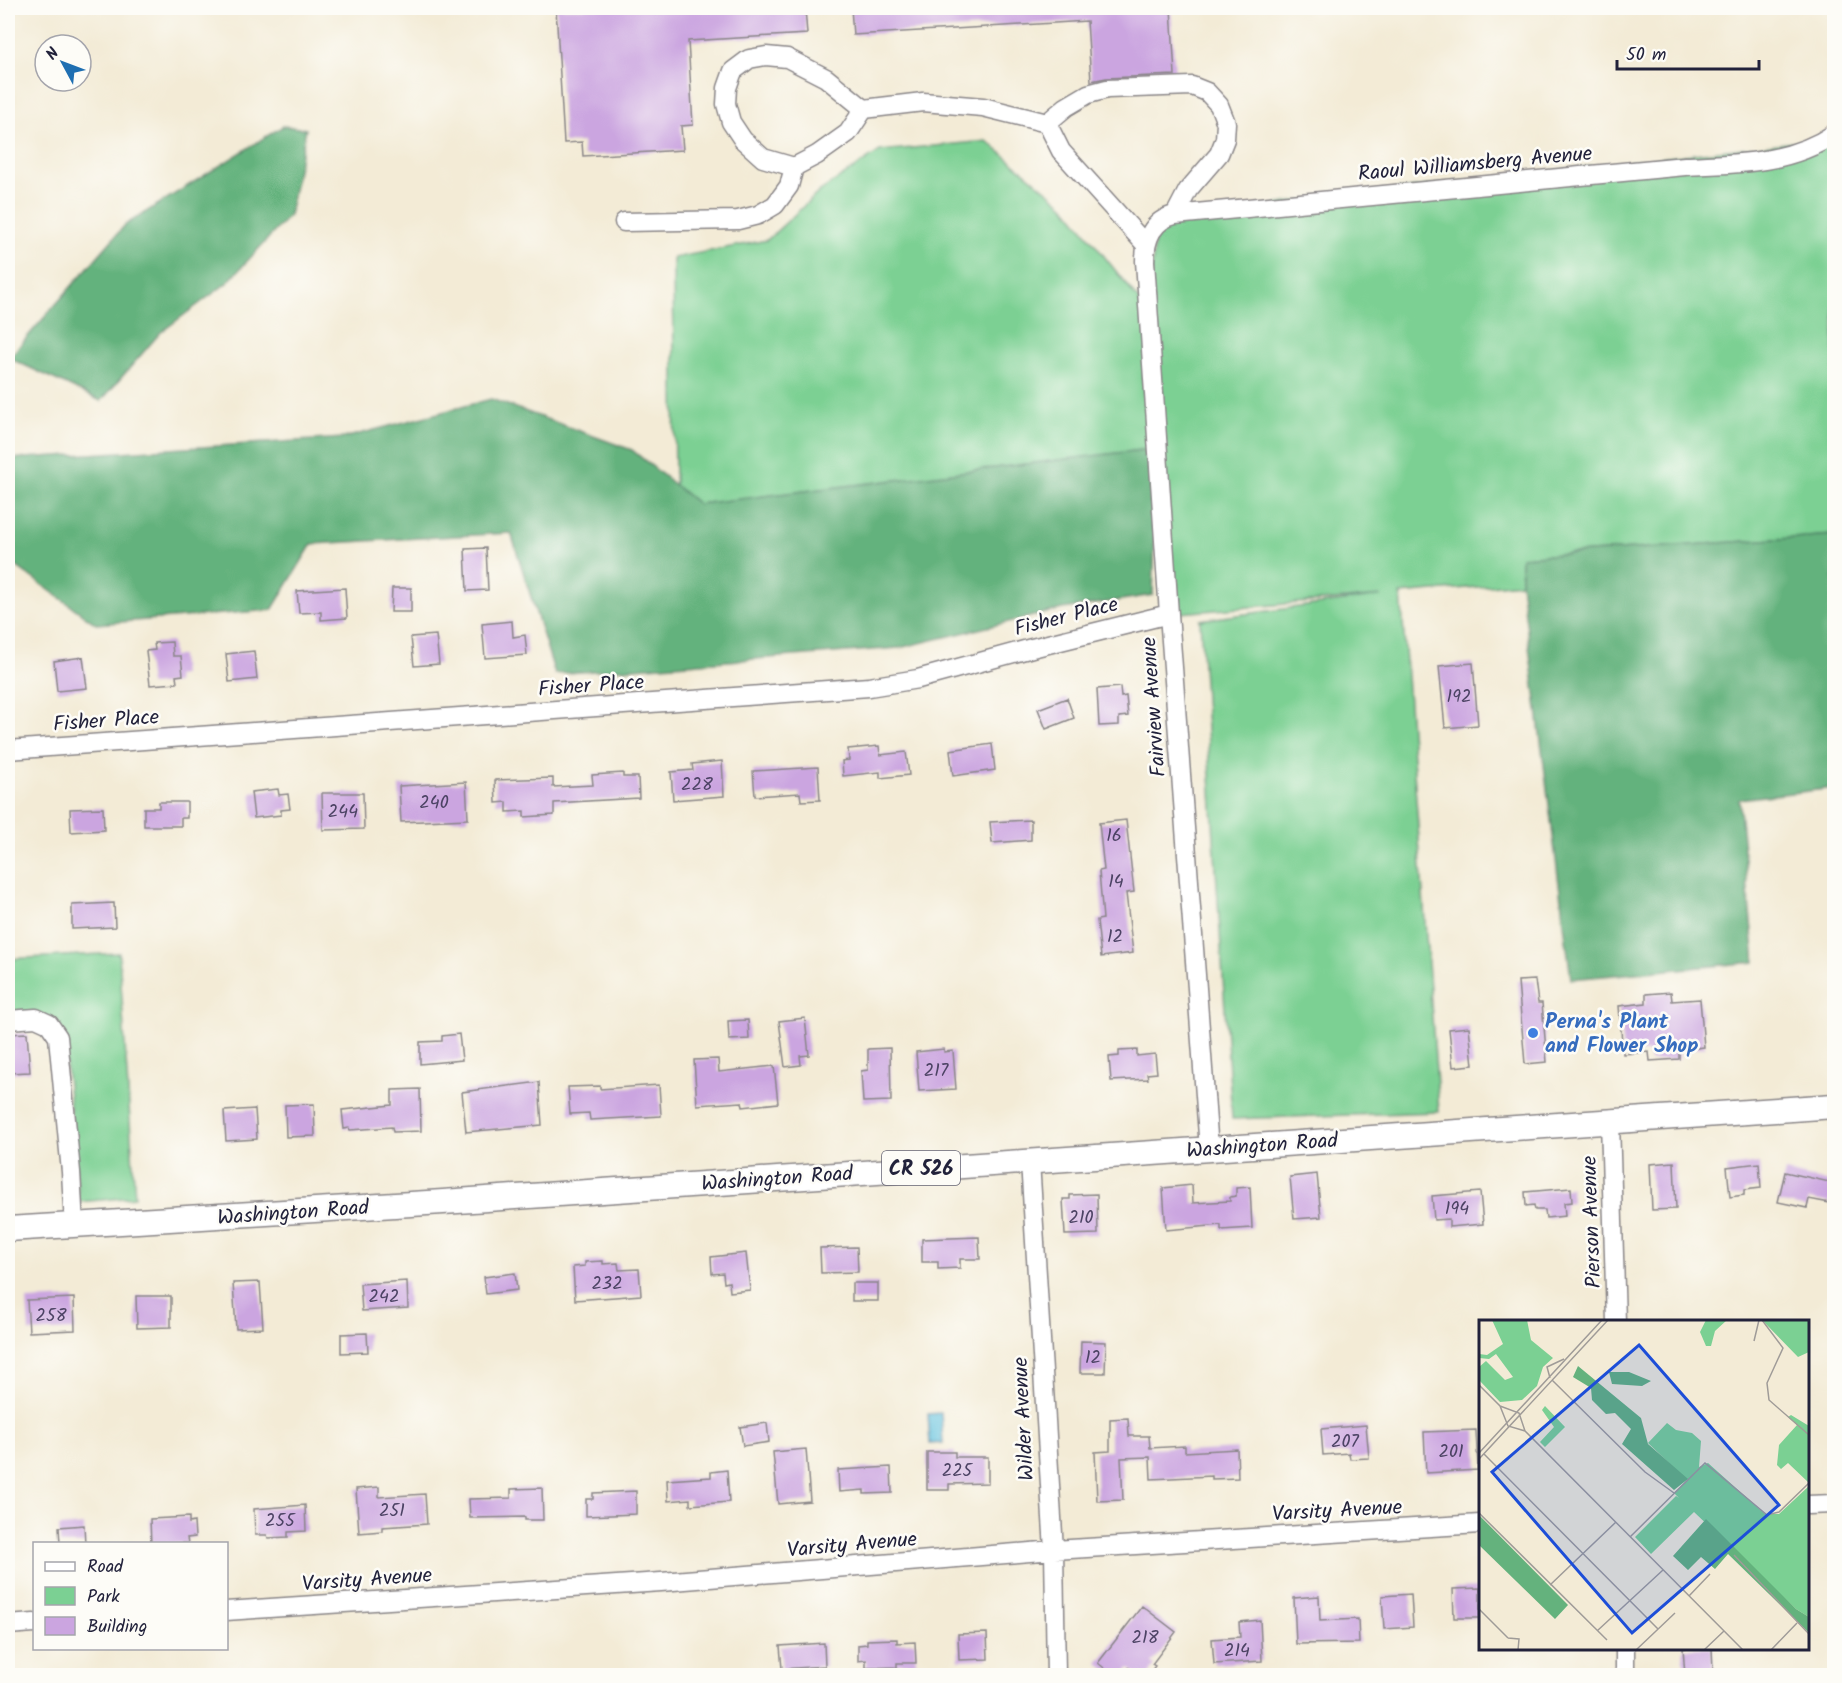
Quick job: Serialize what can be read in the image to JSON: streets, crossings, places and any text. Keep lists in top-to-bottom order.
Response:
{
  "streets": {
    "main road": ["Washington Road", "CR 526"],
    "street": [
      "Raoul Williamsberg Avenue",
      "Fisher Place",
      "Fairview Avenue",
      "Pierson Avenue",
      "Wilder Avenue",
      "Varsity Avenue"
    ]
  },
  "crossings": [
    ["Raoul Williamsberg Avenue", "Fairview Avenue"],
    ["Fisher Place", "Fairview Avenue"],
    ["Fairview Avenue", "Washington Road"],
    ["Washington Road", "Pierson Avenue"],
    ["Washington Road", "Wilder Avenue"],
    ["Wilder Avenue", "Varsity Avenue"]
  ],
  "places": ["Perna's Plant and Flower Shop"],
  "house_numbers": [
    "192",
    "228",
    "240",
    "244",
    "16",
    "14",
    "12",
    "217",
    "194",
    "210",
    "232",
    "242",
    "258",
    "12",
    "207",
    "201",
    "225",
    "251",
    "255",
    "218",
    "214"
  ],
  "legend": ["Road", "Park", "Building"],
  "scale_bar": "50 m",
  "north": "top left"
}
